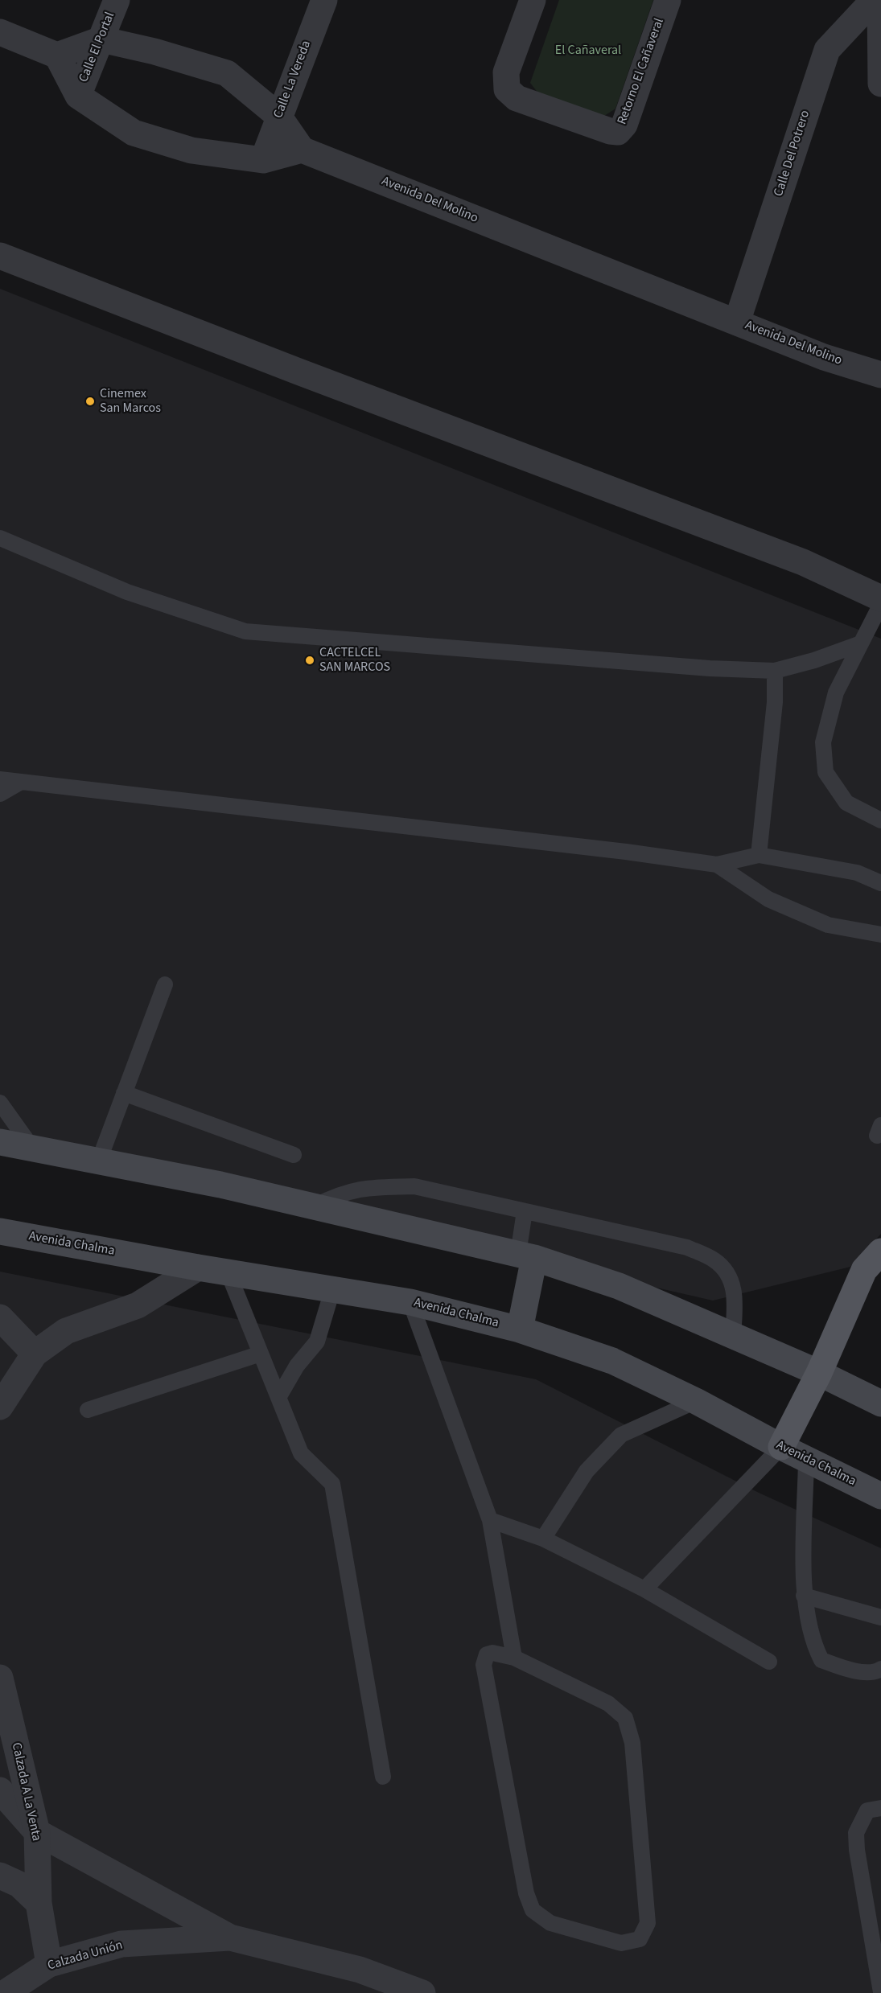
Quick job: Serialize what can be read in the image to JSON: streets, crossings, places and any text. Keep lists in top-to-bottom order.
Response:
{
  "streets": {
    "main road": ["Avenida Chalma"],
    "street": [
      "Calle El Portal",
      "Retorno El Cañaveral",
      "Calle La Vereda",
      "Calle Del Potrero",
      "Avenida Del Molino",
      "Calzada A La Venta",
      "Calzada Unión"
    ]
  },
  "crossings": [
    ["Calle Del Potrero", "Avenida Del Molino"],
    ["Calzada A La Venta", "Calzada Unión"]
  ],
  "parks": ["El Cañaveral"],
  "places": ["Cinemex San Marcos", "CACTELCEL SAN MARCOS"]
}
